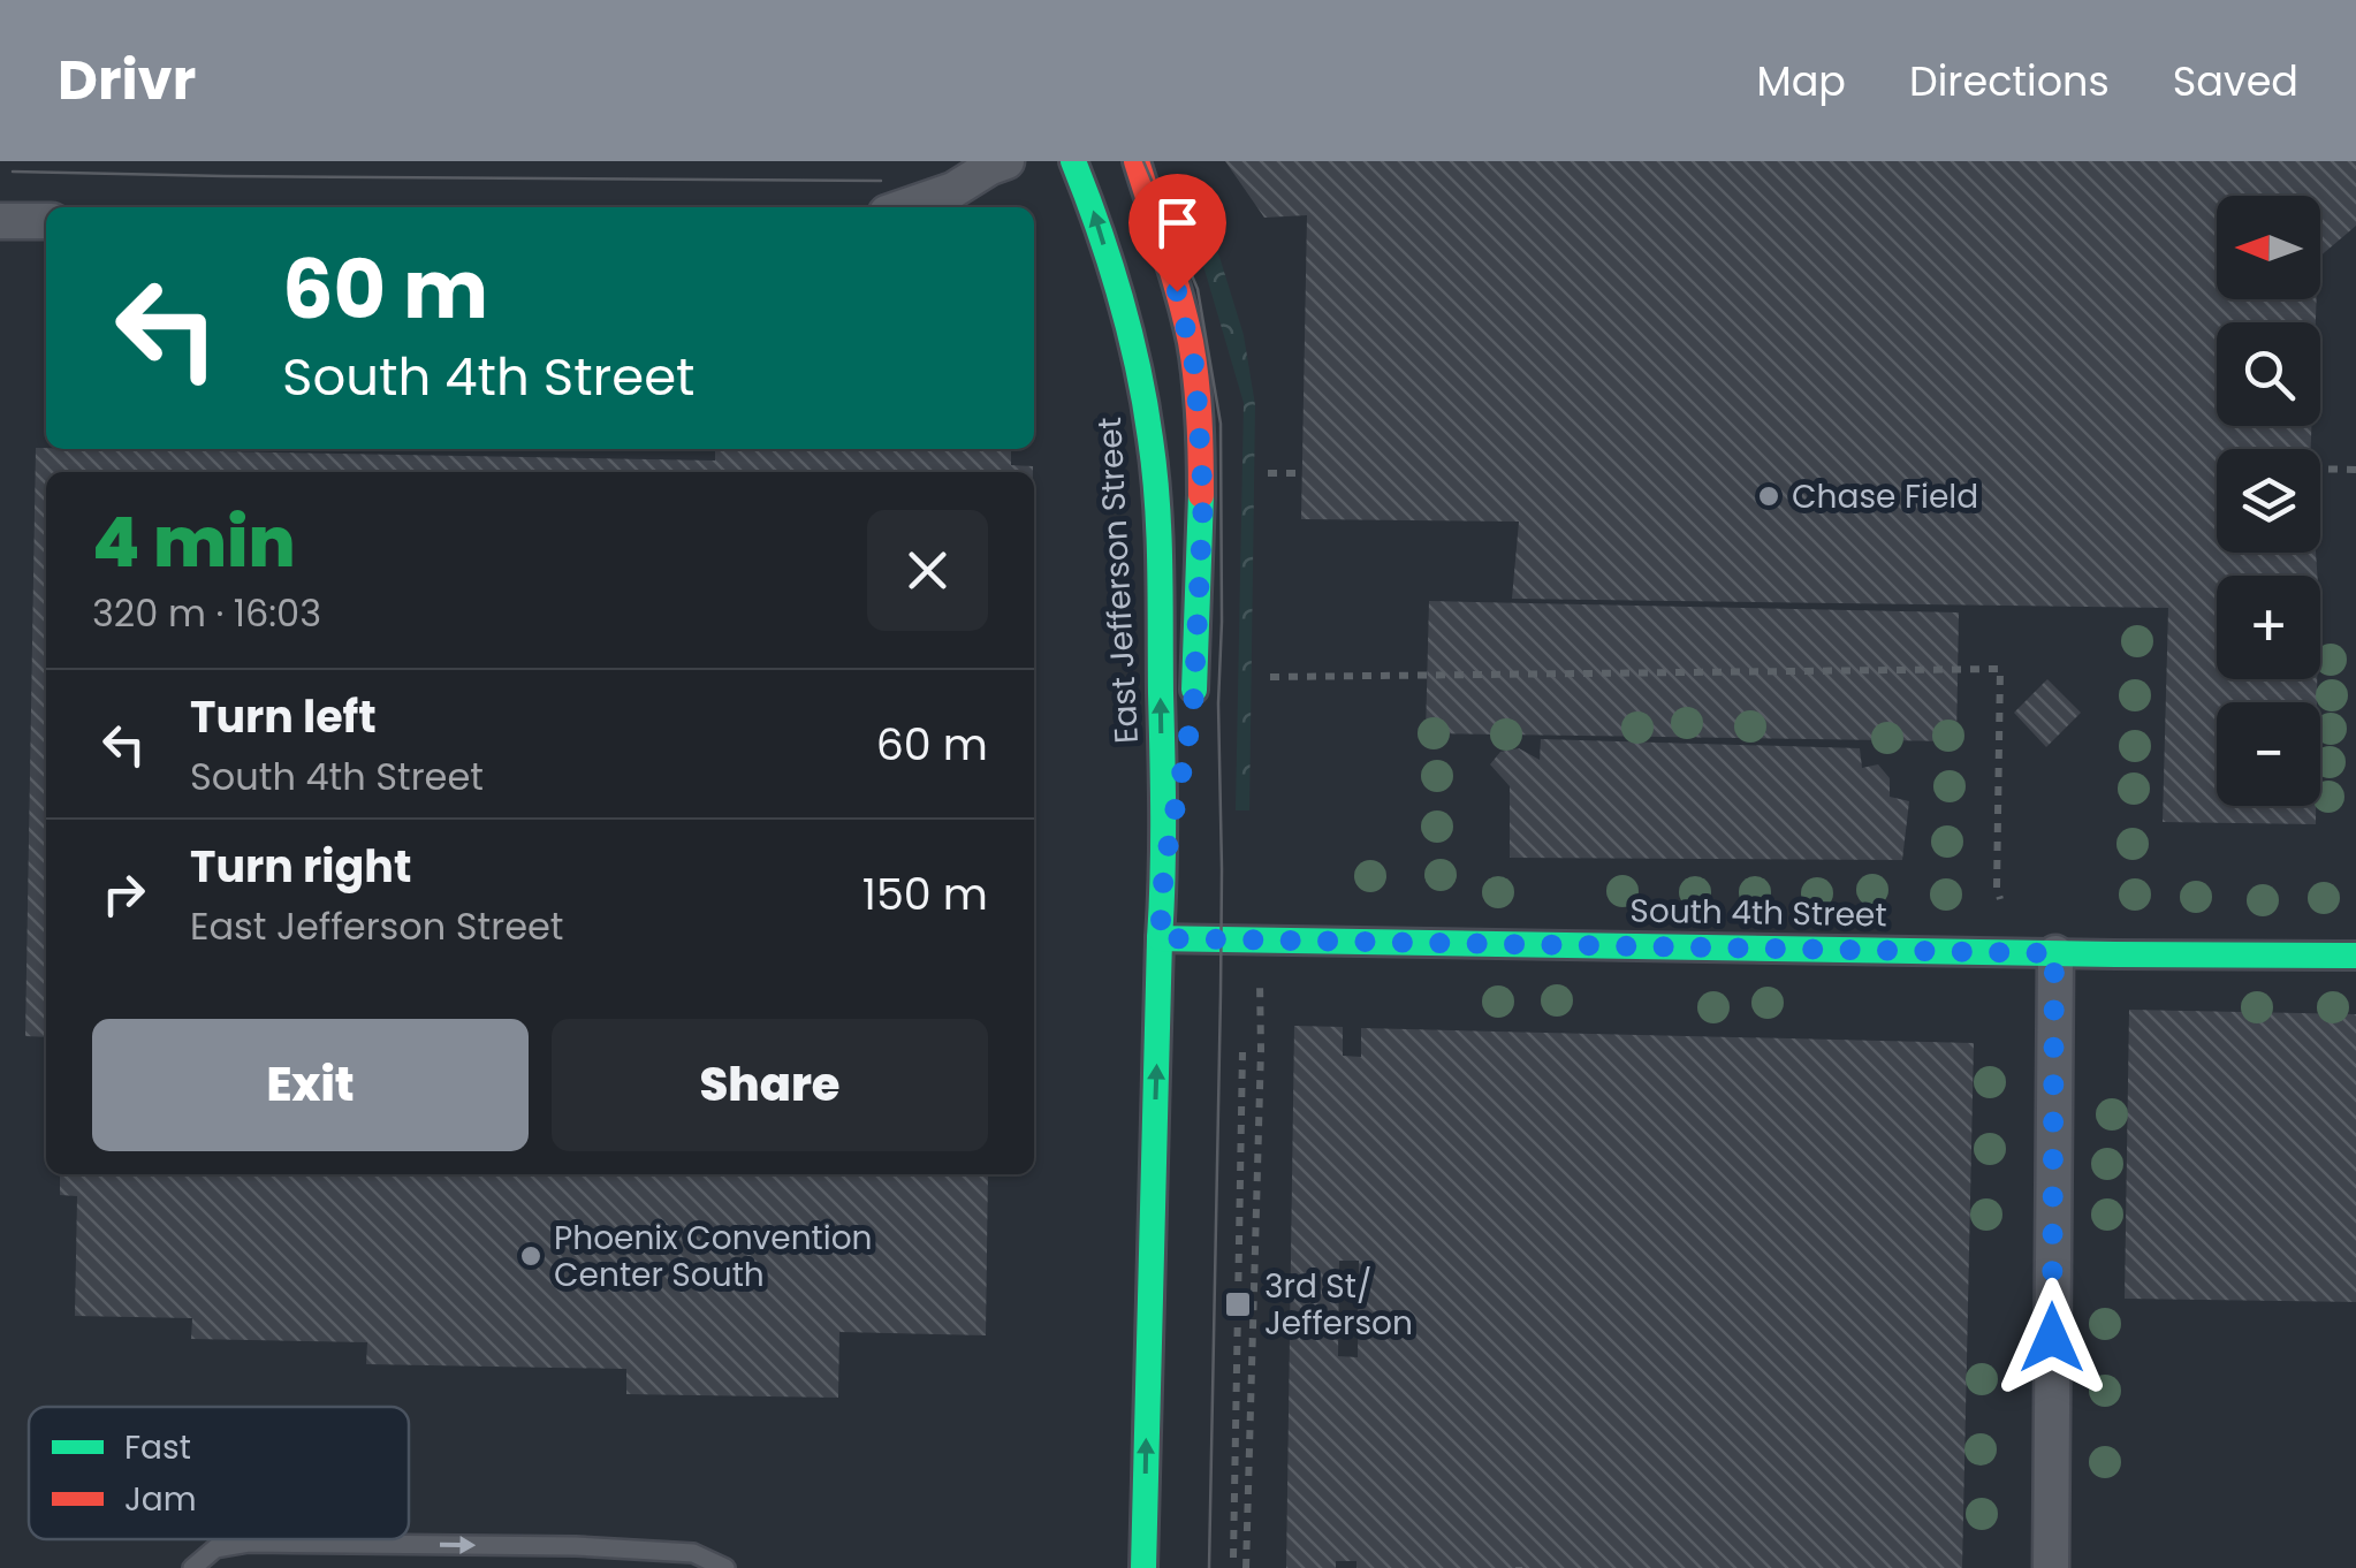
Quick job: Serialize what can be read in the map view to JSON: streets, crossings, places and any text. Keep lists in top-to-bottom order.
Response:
{
  "streets": {
    "main road": ["East Jefferson Street", "South 4th Street"]
  },
  "crossings": [
    ["East Jefferson Street", "South 4th Street"]
  ],
  "places": {
    "other": ["Chase Field", "Phoenix Convention Center South"],
    "transit": ["3rd St/ Jefferson"]
  },
  "legend": ["Fast", "Jam"],
  "north": "left",
  "page": {
    "header": "Drivr",
    "nav": ["Map", "Directions", "Saved"],
    "map_buttons": ["+", "−"],
    "turn": ["60 m", "South 4th Street"],
    "heading": ["4 min", "320 m · 16:03"],
    "list": [
      {
        "name": "Turn left",
        "note": "South 4th Street",
        "value": "60 m"
      },
      {
        "name": "Turn right",
        "note": "East Jefferson Street",
        "value": "150 m"
      }
    ],
    "buttons": ["Exit", "Share"]
  }
}
